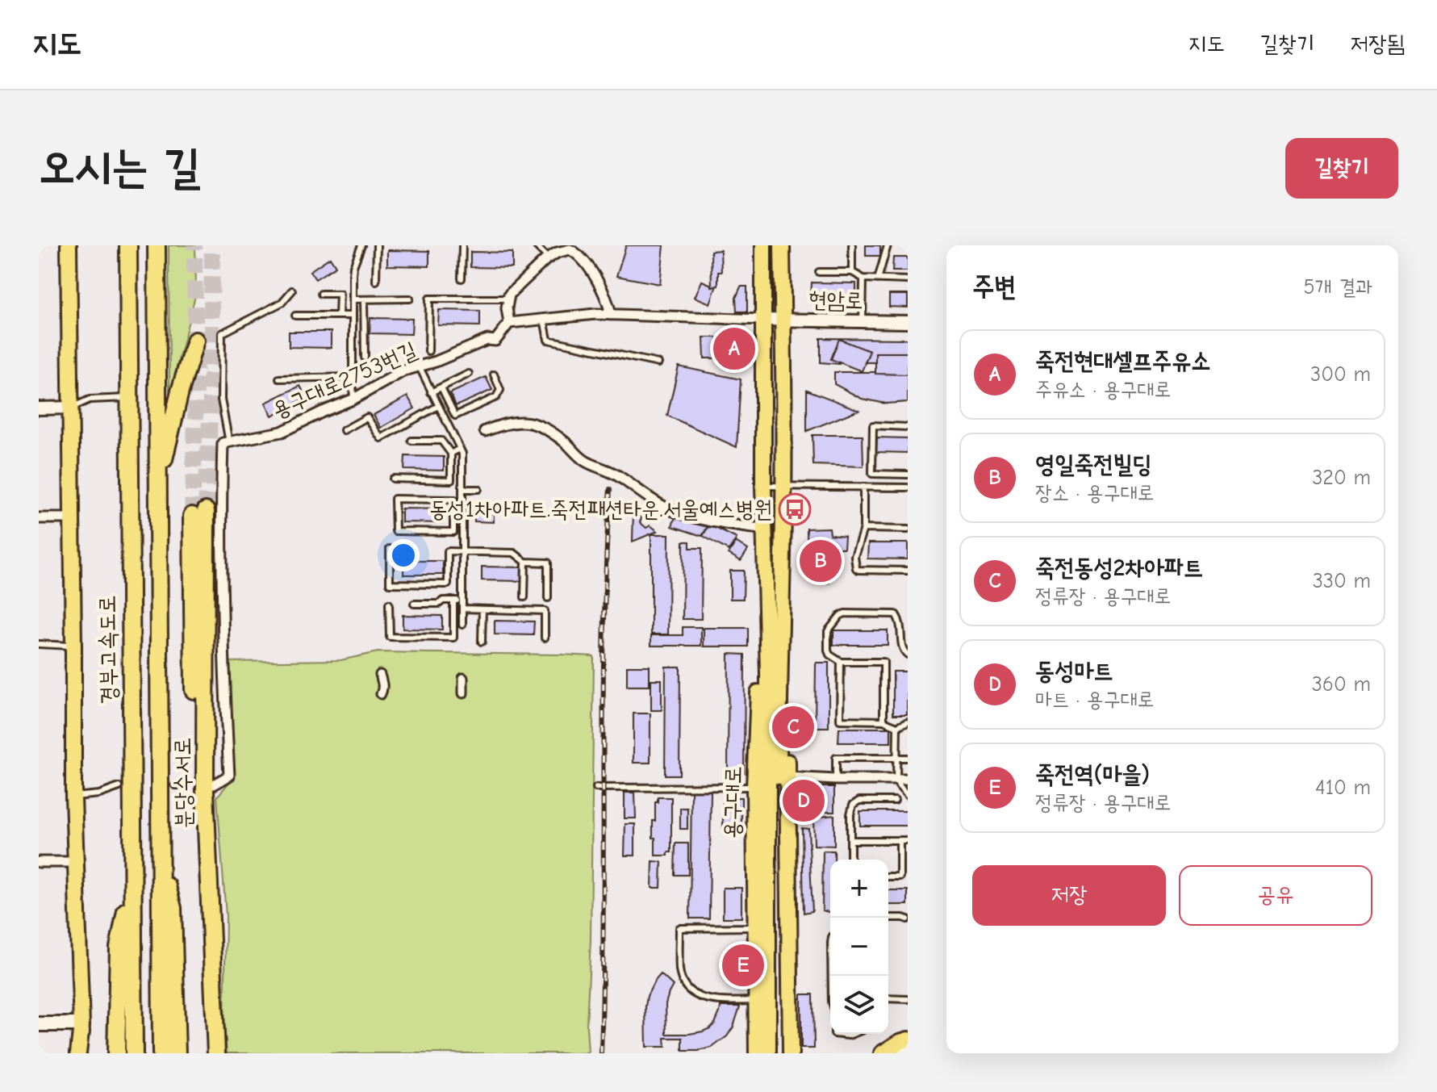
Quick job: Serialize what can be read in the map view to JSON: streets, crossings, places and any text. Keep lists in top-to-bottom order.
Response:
{
  "streets": {
    "highway": ["경부고속도로", "분당수서로"],
    "main road": ["용구대로"],
    "street": ["현암로", "용구대로2753번길"]
  },
  "crossings": [
    ["현암로", "용구대로"]
  ],
  "places": {
    "bus stop": ["동성1차아파트.죽전패션타운.서울예스병원"]
  },
  "page": {
    "header": "지도",
    "nav": ["지도", "길찾기", "저장됨"],
    "buttons": [
      "길찾기",
      ["저장", "공유"]
    ],
    "title": "오시는 길",
    "heading": ["주변", "5개 결과"],
    "pins": [
      "A",
      "B",
      "C",
      "D",
      "E"
    ],
    "list": [
      {
        "mark": "A",
        "name": "죽전현대셀프주유소",
        "note": "주유소 · 용구대로",
        "value": "300 m"
      },
      {
        "mark": "B",
        "name": "영일죽전빌딩",
        "note": "장소 · 용구대로",
        "value": "320 m"
      },
      {
        "mark": "C",
        "name": "죽전동성2차아파트",
        "note": "정류장 · 용구대로",
        "value": "330 m"
      },
      {
        "mark": "D",
        "name": "동성마트",
        "note": "마트 · 용구대로",
        "value": "360 m"
      },
      {
        "mark": "E",
        "name": "죽전역(마을)",
        "note": "정류장 · 용구대로",
        "value": "410 m"
      }
    ],
    "map_buttons": ["+", "−"]
  }
}
